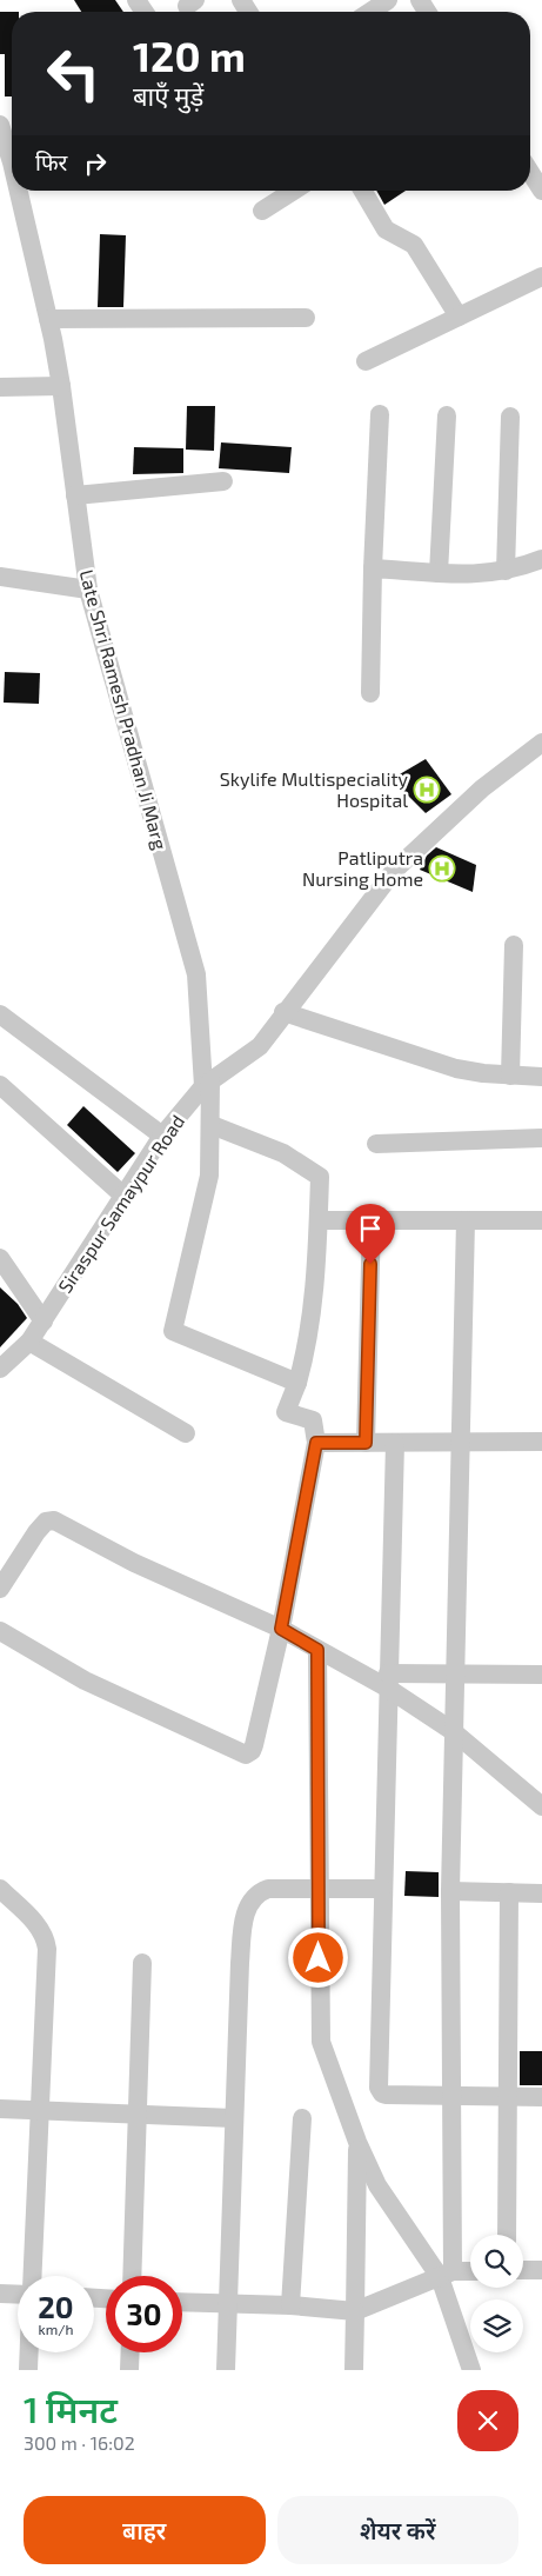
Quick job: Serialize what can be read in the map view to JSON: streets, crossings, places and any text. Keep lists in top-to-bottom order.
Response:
{
  "streets": {
    "street": ["Late Shri Ramesh Pradhan Ji Marg", "Siraspur Samaypur Road"]
  },
  "crossings": [
    ["Late Shri Ramesh Pradhan Ji Marg", "Siraspur Samaypur Road"]
  ],
  "places": {
    "hospital": ["Skylife Multispeciality Hospital", "Patliputra Nursing Home"]
  },
  "page": {
    "turn": ["120 m", "बाएँ मुड़ें"],
    "then": "फिर",
    "speed": "20 km/h",
    "limit": "30",
    "heading": ["1 मिनट", "300 m · 16:02"],
    "buttons": ["बाहर", "शेयर करें"]
  }
}
